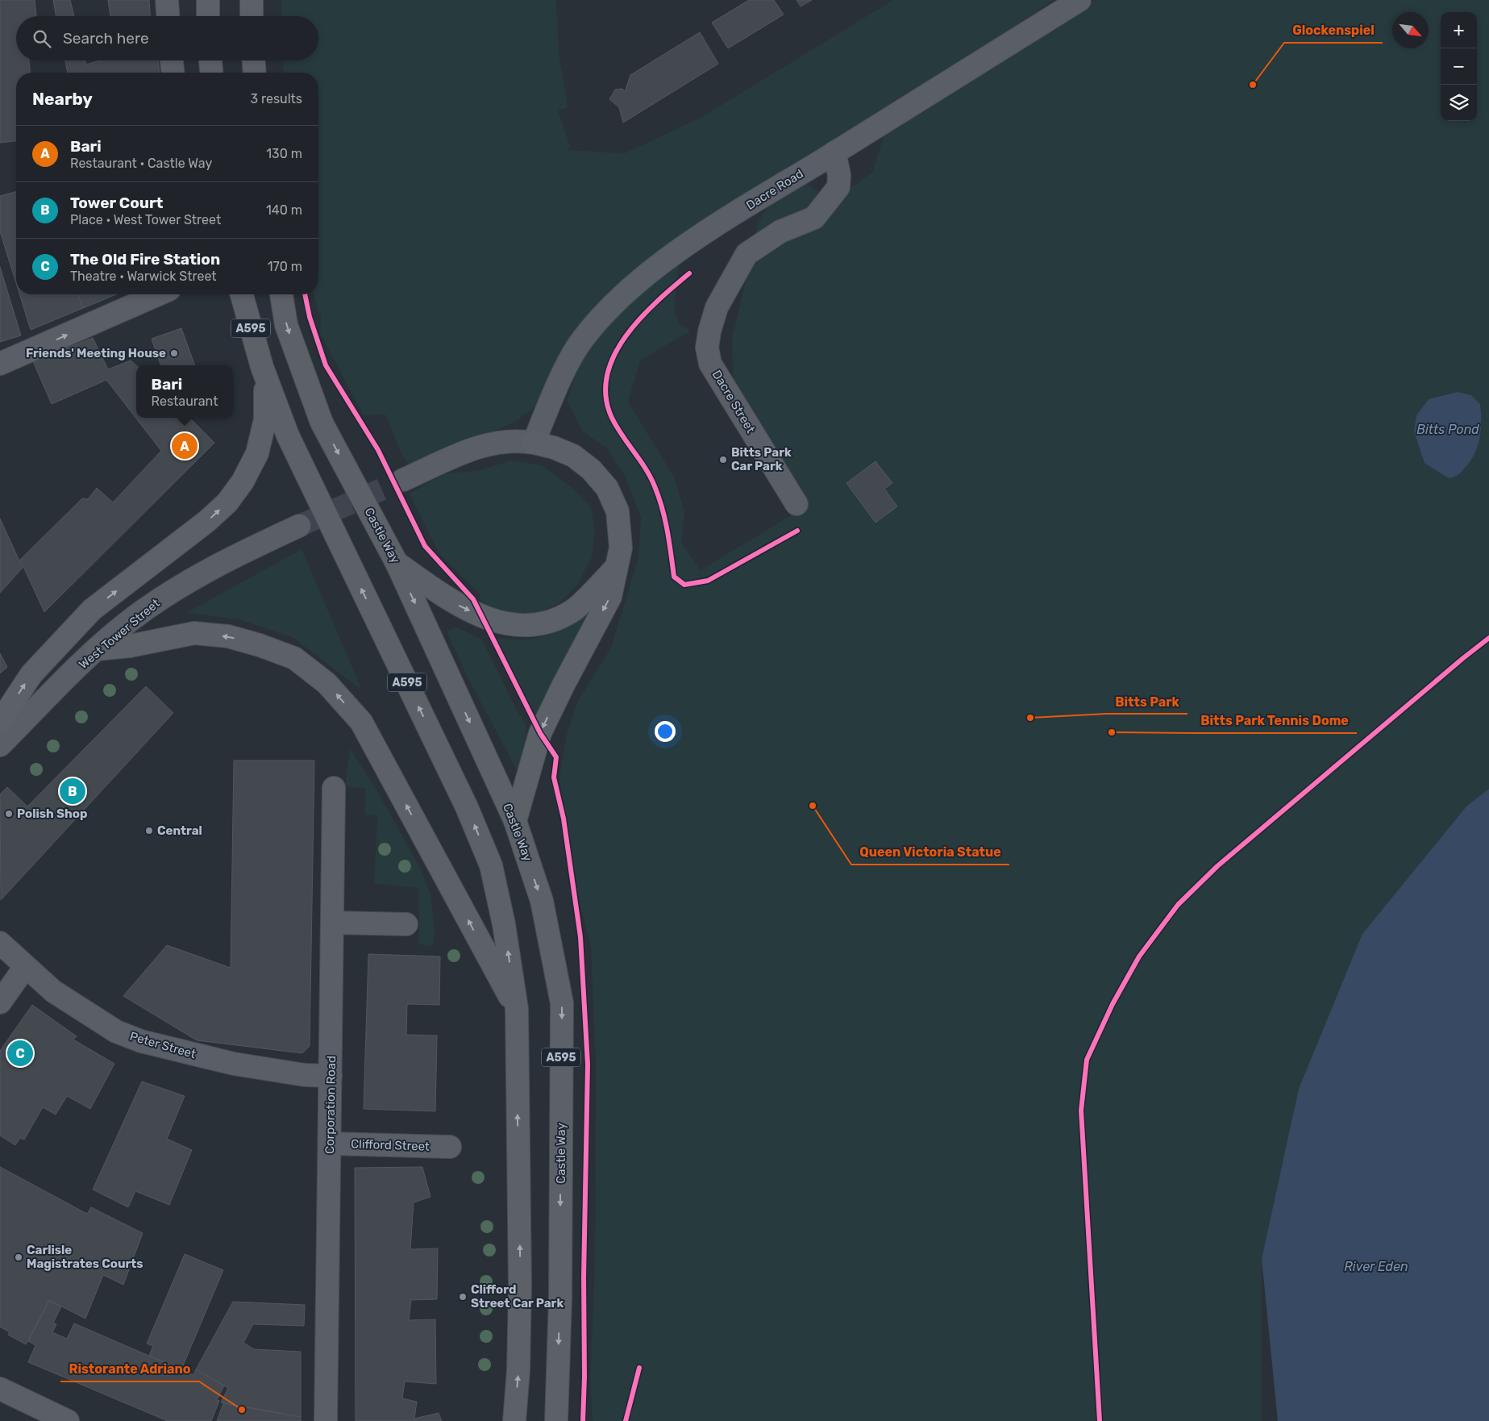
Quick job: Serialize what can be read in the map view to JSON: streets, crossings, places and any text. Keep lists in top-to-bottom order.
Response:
{
  "streets": {
    "main road": ["A595", "Castle Way"],
    "street": [
      "Dacre Road",
      "Dacre Street",
      "West Tower Street",
      "Peter Street",
      "Corporation Road",
      "Clifford Street"
    ]
  },
  "crossings": [
    ["Dacre Road", "Dacre Street"],
    ["Peter Street", "Corporation Road"],
    ["Corporation Road", "Clifford Street"]
  ],
  "water": ["Bitts Pond", "River Eden"],
  "places": [
    "Glockenspiel",
    "Friends' Meeting House",
    "Bitts Park Car Park",
    "Bitts Park",
    "Bitts Park Tennis Dome",
    "Queen Victoria Statue",
    "Polish Shop",
    "Central",
    "Carlisle Magistrates Courts",
    "Clifford Street Car Park",
    "Ristorante Adriano"
  ],
  "north": "bottom right",
  "page": {
    "map_buttons": ["+", "−"],
    "search": "Search here",
    "heading": ["Nearby", "3 results"],
    "list": [
      {
        "mark": "A",
        "name": "Bari",
        "note": "Restaurant · Castle Way",
        "value": "130 m"
      },
      {
        "mark": "B",
        "name": "Tower Court",
        "note": "Place · West Tower Street",
        "value": "140 m"
      },
      {
        "mark": "C",
        "name": "The Old Fire Station",
        "note": "Theatre · Warwick Street",
        "value": "170 m"
      }
    ],
    "popup": ["Bari", "Restaurant"],
    "pins": ["A", "B", "C"]
  }
}
